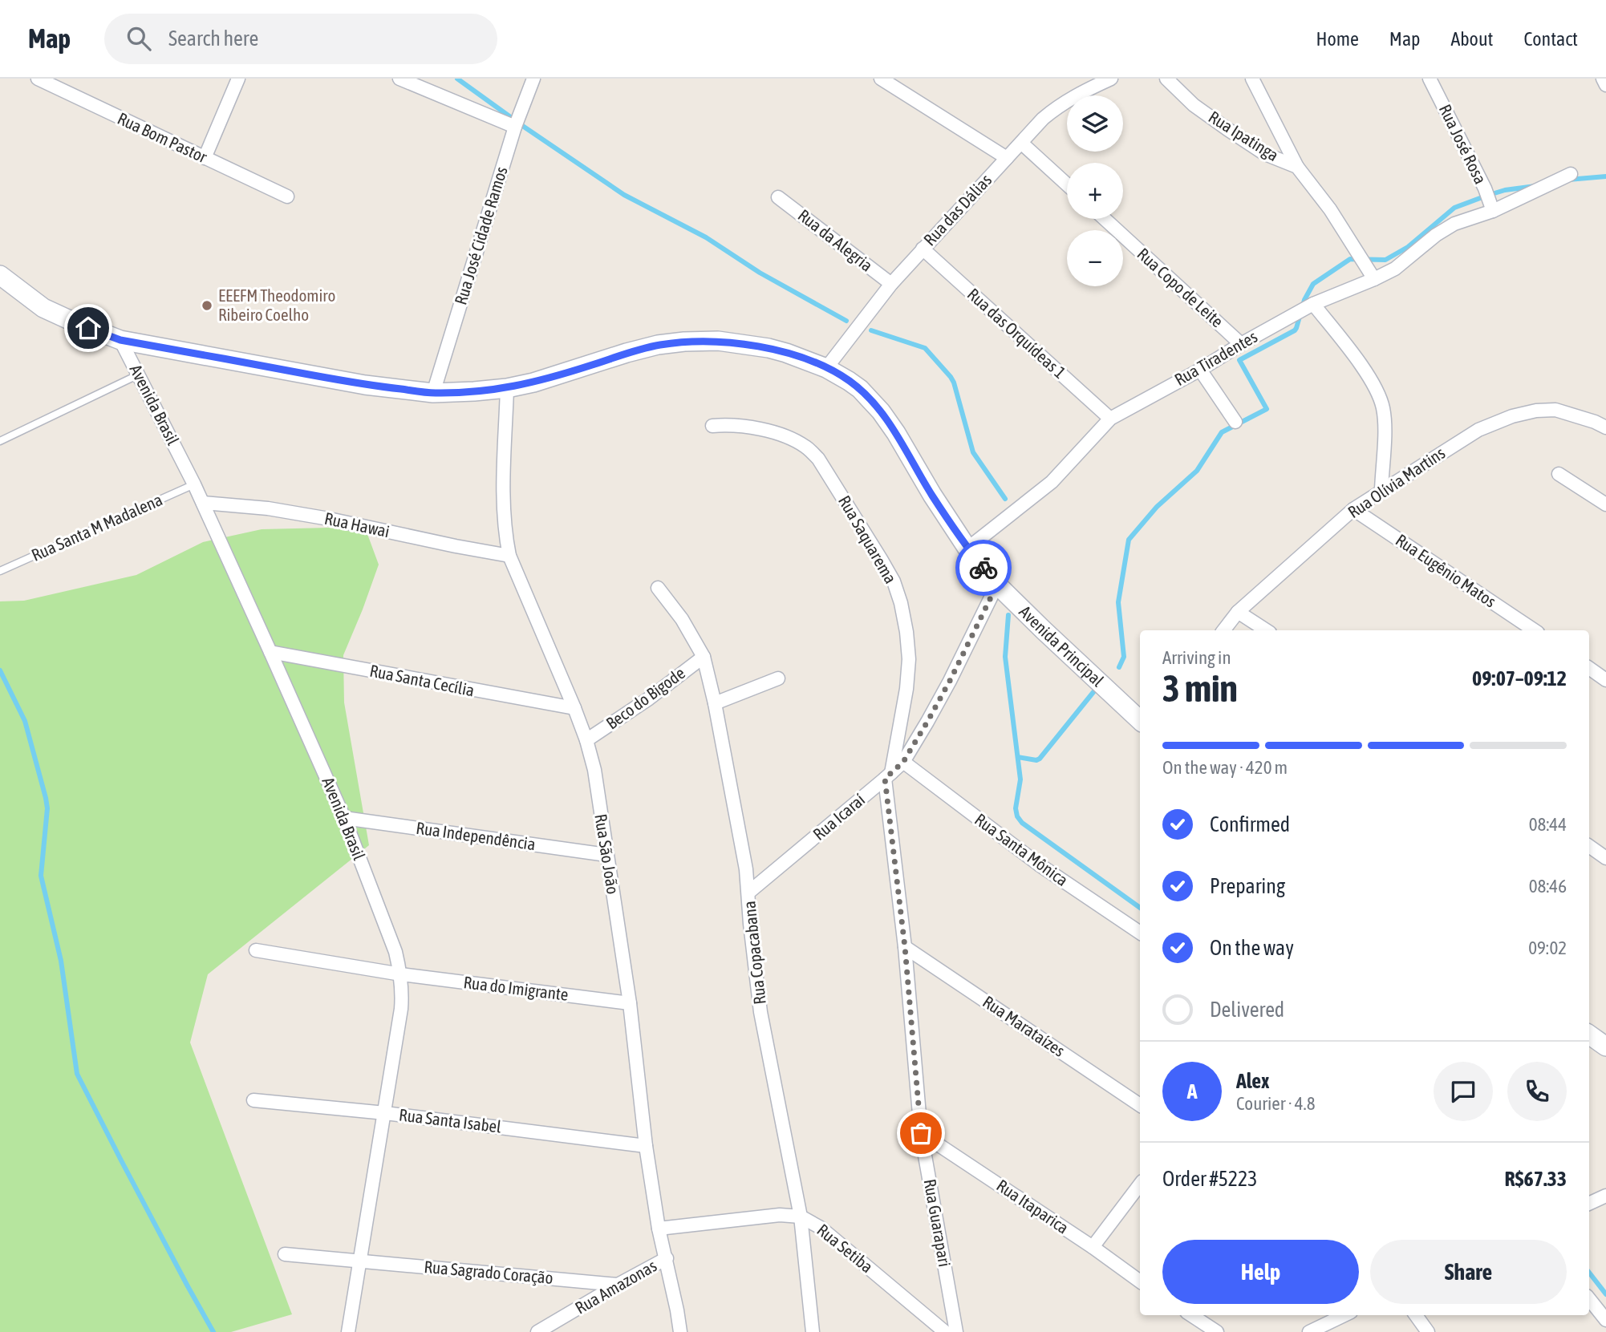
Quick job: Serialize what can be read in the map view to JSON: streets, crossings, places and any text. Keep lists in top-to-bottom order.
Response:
{
  "streets": {
    "street": [
      "Rua Ipatinga",
      "Rua Bom Pastor",
      "Rua José Rosa",
      "Rua das Dálias",
      "Rua José Cidade Ramos",
      "Rua da Alegria",
      "Rua Copo de Leite",
      "Rua das Orquídeas 1",
      "Rua Tiradentes",
      "Avenida Brasil",
      "Rua Olívia Martins",
      "Rua Hawai",
      "Rua Saquarema",
      "Rua Eugênio Matos",
      "Avenida Principal",
      "Rua Santa Cecília",
      "Beco do Bigode",
      "Rua Icaraí",
      "Rua Independência",
      "Rua Santa Mônica",
      "Rua São João",
      "Rua Copacabana",
      "Rua do Imigrante",
      "Rua Marataízes",
      "Rua Santa Isabel",
      "Rua Itaparica",
      "Rua Guarapari",
      "Rua Setiba",
      "Rua Sagrado Coração",
      "Rua Amazonas"
    ],
    "lane": ["Rua Santa M Madalena"]
  },
  "crossings": [
    ["Rua Ipatinga", "Rua Tiradentes"],
    ["Rua José Rosa", "Rua Tiradentes"],
    ["Rua das Dálias", "Rua da Alegria"],
    ["Rua das Dálias", "Rua das Orquídeas 1"],
    ["Rua das Dálias", "Avenida Principal"],
    ["Rua José Cidade Ramos", "Avenida Principal"],
    ["Rua Copo de Leite", "Rua Tiradentes"],
    ["Rua das Orquídeas 1", "Rua Tiradentes"],
    ["Rua Tiradentes", "Avenida Principal"],
    ["Avenida Brasil", "Rua Hawai"],
    ["Avenida Brasil", "Rua Santa M Madalena"],
    ["Avenida Brasil", "Avenida Principal"],
    ["Avenida Brasil", "Rua Santa Cecília"],
    ["Avenida Brasil", "Rua Independência"],
    ["Avenida Brasil", "Rua do Imigrante"],
    ["Avenida Brasil", "Rua Santa Isabel"],
    ["Avenida Brasil", "Rua Sagrado Coração"],
    ["Rua Olívia Martins", "Rua Eugênio Matos"],
    ["Rua Hawai", "Rua São João"],
    ["Rua Saquarema", "Rua Icaraí"],
    ["Rua Saquarema", "Rua Guarapari"],
    ["Avenida Principal", "Rua Icaraí"],
    ["Avenida Principal", "Rua São João"],
    ["Rua Santa Cecília", "Rua São João"],
    ["Beco do Bigode", "Rua São João"],
    ["Beco do Bigode", "Rua Copacabana"],
    ["Rua Icaraí", "Rua Santa Mônica"],
    ["Rua Icaraí", "Rua Copacabana"],
    ["Rua Icaraí", "Rua Guarapari"],
    ["Rua Independência", "Rua São João"],
    ["Rua São João", "Rua do Imigrante"],
    ["Rua São João", "Rua Santa Isabel"],
    ["Rua São João", "Rua Setiba"],
    ["Rua São João", "Rua Amazonas"],
    ["Rua Copacabana", "Rua Setiba"],
    ["Rua Marataízes", "Rua Guarapari"],
    ["Rua Itaparica", "Rua Guarapari"],
    ["Rua Sagrado Coração", "Rua Amazonas"]
  ],
  "places": ["EEEFM Theodomiro Ribeiro Coelho"],
  "page": {
    "header": "Map",
    "search": "Search here",
    "nav": [
      "Home",
      "Map",
      "About",
      "Contact"
    ],
    "map_buttons": ["+", "−"],
    "heading": ["3 min", "Arriving in", "09:07–09:12"],
    "panel": [
      "Alex",
      "Courier · 4.8",
      "Order #5223",
      "R$67.33"
    ],
    "bar": "On the way · 420 m",
    "list": [
      ["Confirmed", "08:44"],
      ["Preparing", "08:46"],
      ["On the way", "09:02"],
      "Delivered"
    ],
    "round": "A",
    "buttons": ["Help", "Share"]
  }
}
